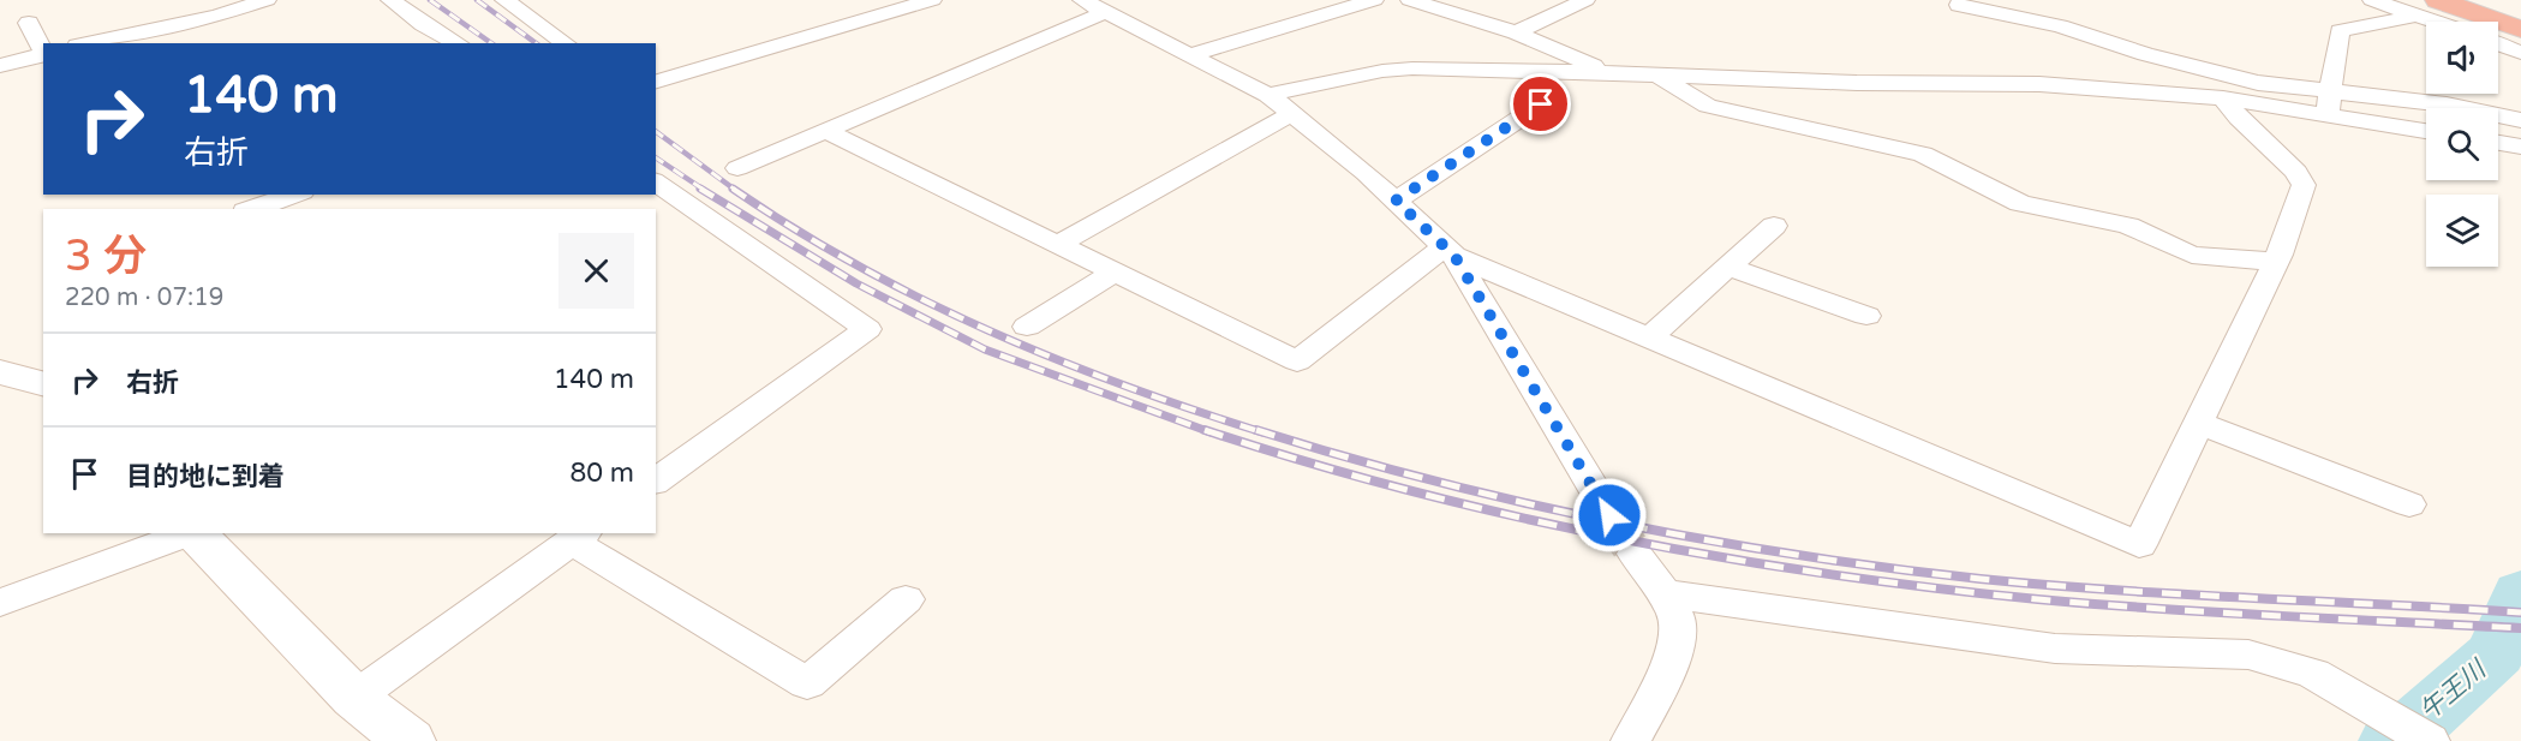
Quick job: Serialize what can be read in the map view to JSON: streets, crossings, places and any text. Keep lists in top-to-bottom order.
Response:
{
  "water": ["午王川"],
  "page": {
    "turn": ["140 m", "右折"],
    "heading": ["3 分", "220 m · 07:19"],
    "list": [
      {
        "name": "右折",
        "value": "140 m"
      },
      {
        "name": "目的地に到着",
        "value": "80 m"
      }
    ]
  }
}
